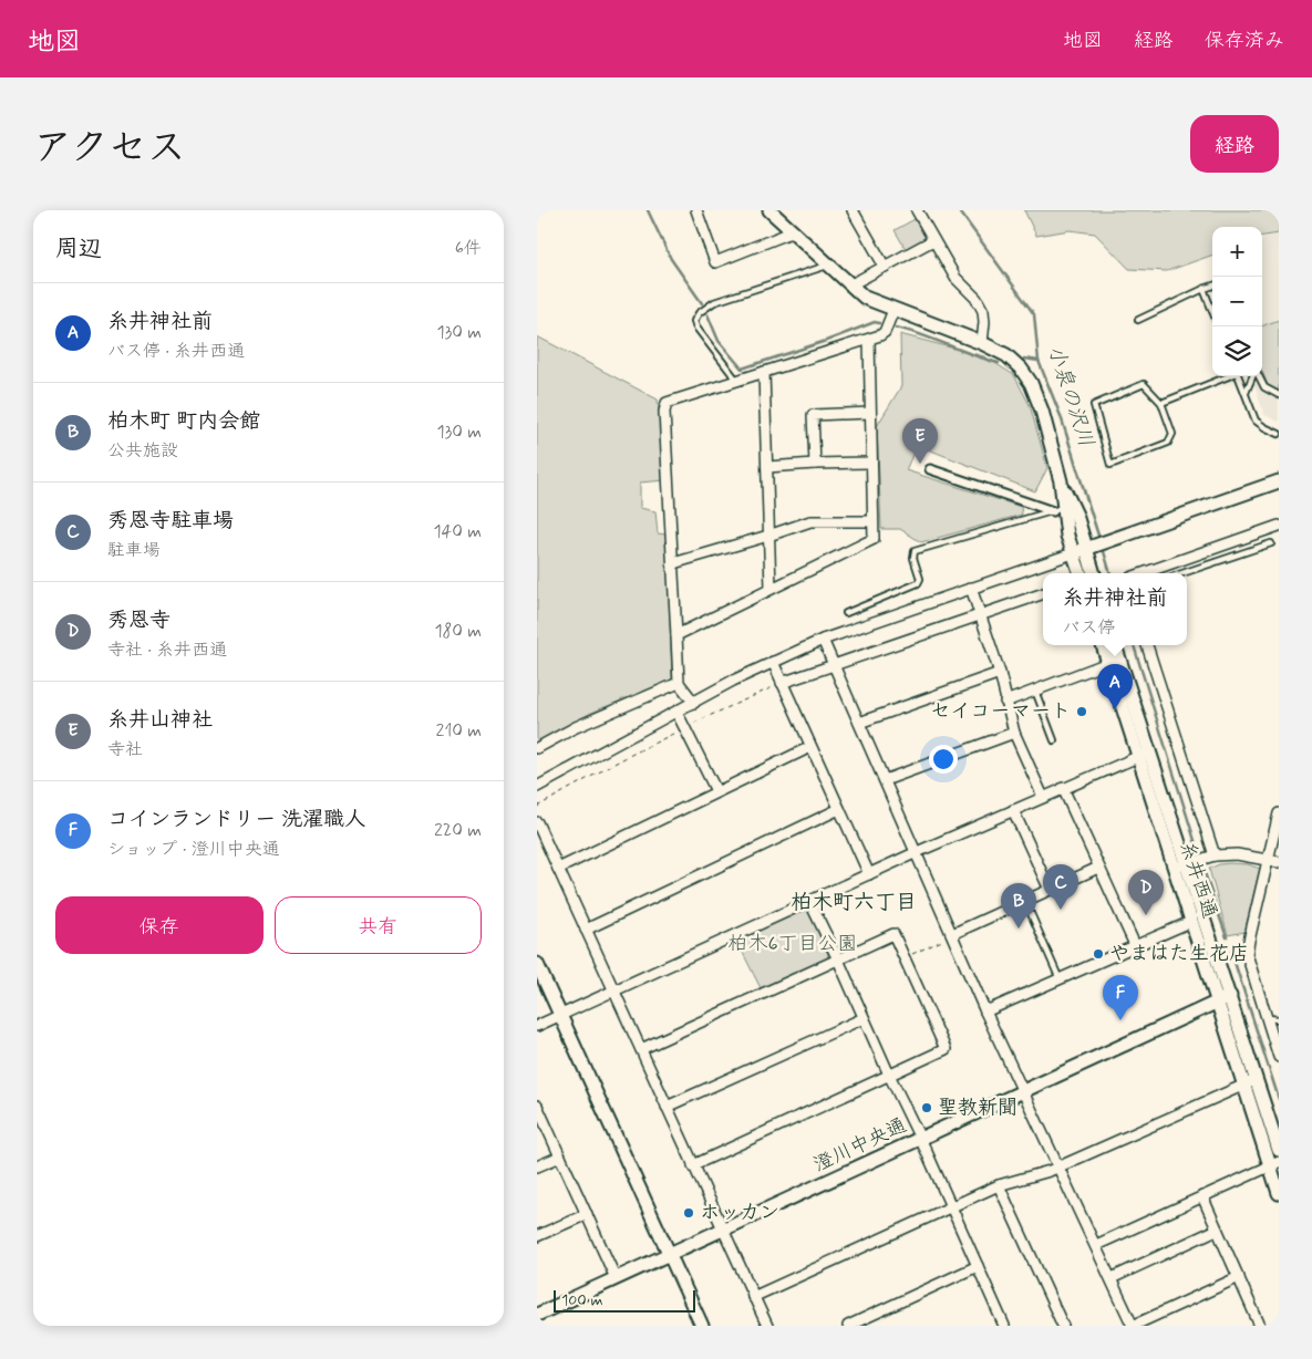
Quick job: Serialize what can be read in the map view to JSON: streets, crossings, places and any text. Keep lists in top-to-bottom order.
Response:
{
  "streets": {
    "street": ["糸井西通", "澄川中央通"]
  },
  "crossings": [
    ["糸井西通", "澄川中央通"]
  ],
  "districts": ["柏木町六丁目"],
  "water": ["小泉の沢川"],
  "parks": ["柏木6丁目公園"],
  "places": [
    "セイコーマート",
    "やまはた生花店",
    "聖教新聞",
    "ホッカン"
  ],
  "scale_bar": "100 m",
  "page": {
    "header": "地図",
    "nav": ["地図", "経路", "保存済み"],
    "title": "アクセス",
    "buttons": [
      "経路",
      ["保存", "共有"]
    ],
    "heading": ["周辺", "6件"],
    "map_buttons": ["+", "−"],
    "list": [
      {
        "mark": "A",
        "name": "糸井神社前",
        "note": "バス停 · 糸井西通",
        "value": "130 m"
      },
      {
        "mark": "B",
        "name": "柏木町 町内会館",
        "note": "公共施設",
        "value": "130 m"
      },
      {
        "mark": "C",
        "name": "秀恩寺駐車場",
        "note": "駐車場",
        "value": "140 m"
      },
      {
        "mark": "D",
        "name": "秀恩寺",
        "note": "寺社 · 糸井西通",
        "value": "180 m"
      },
      {
        "mark": "E",
        "name": "糸井山神社",
        "note": "寺社",
        "value": "210 m"
      },
      {
        "mark": "F",
        "name": "コインランドリー 洗濯職人",
        "note": "ショップ · 澄川中央通",
        "value": "220 m"
      }
    ],
    "pins": [
      "E",
      "A",
      "C",
      "D",
      "B",
      "F"
    ],
    "popup": ["糸井神社前", "バス停"],
    "scale": "100 m"
  }
}
